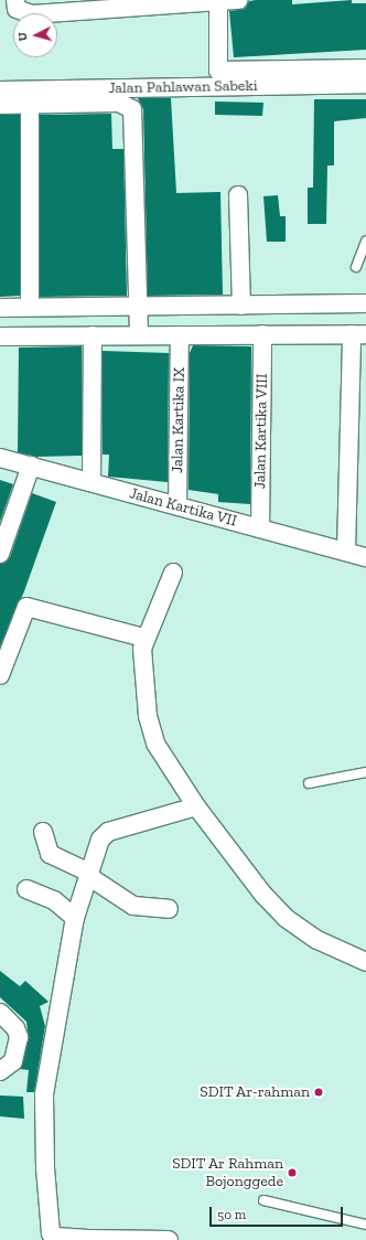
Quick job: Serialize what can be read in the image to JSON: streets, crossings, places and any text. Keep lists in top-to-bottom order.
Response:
{
  "streets": {
    "street": [
      "Jalan Pahlawan Sabeki",
      "Jalan Kartika IX",
      "Jalan Kartika VIII",
      "Jalan Kartika VII"
    ]
  },
  "crossings": [
    ["Jalan Kartika IX", "Jalan Kartika VII"],
    ["Jalan Kartika VIII", "Jalan Kartika VII"]
  ],
  "places": ["SDIT Ar-rahman", "SDIT Ar Rahman Bojonggede"],
  "scale_bar": "50 m",
  "north": "left"
}
